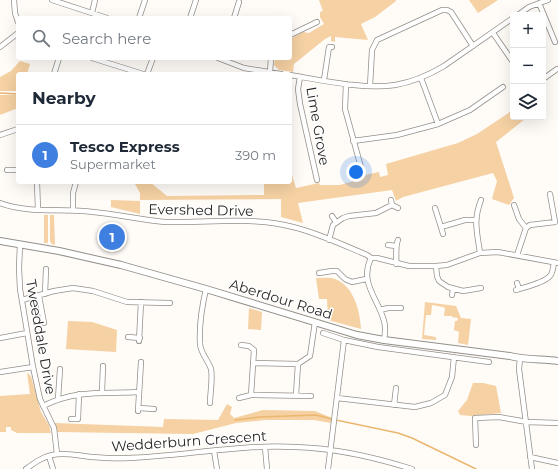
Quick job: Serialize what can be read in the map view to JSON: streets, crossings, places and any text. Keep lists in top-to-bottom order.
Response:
{
  "streets": {
    "main road": ["Aberdour Road"],
    "street": [
      "Lime Grove",
      "Evershed Drive",
      "Tweeddale Drive",
      "Wedderburn Crescent"
    ]
  },
  "crossings": [
    ["Aberdour Road", "Tweeddale Drive"],
    ["Tweeddale Drive", "Wedderburn Crescent"]
  ],
  "page": {
    "map_buttons": ["+", "−"],
    "search": "Search here",
    "heading": "Nearby",
    "list": [
      {
        "mark": "1",
        "name": "Tesco Express",
        "note": "Supermarket",
        "value": "390 m"
      }
    ],
    "pins": "1"
  }
}
